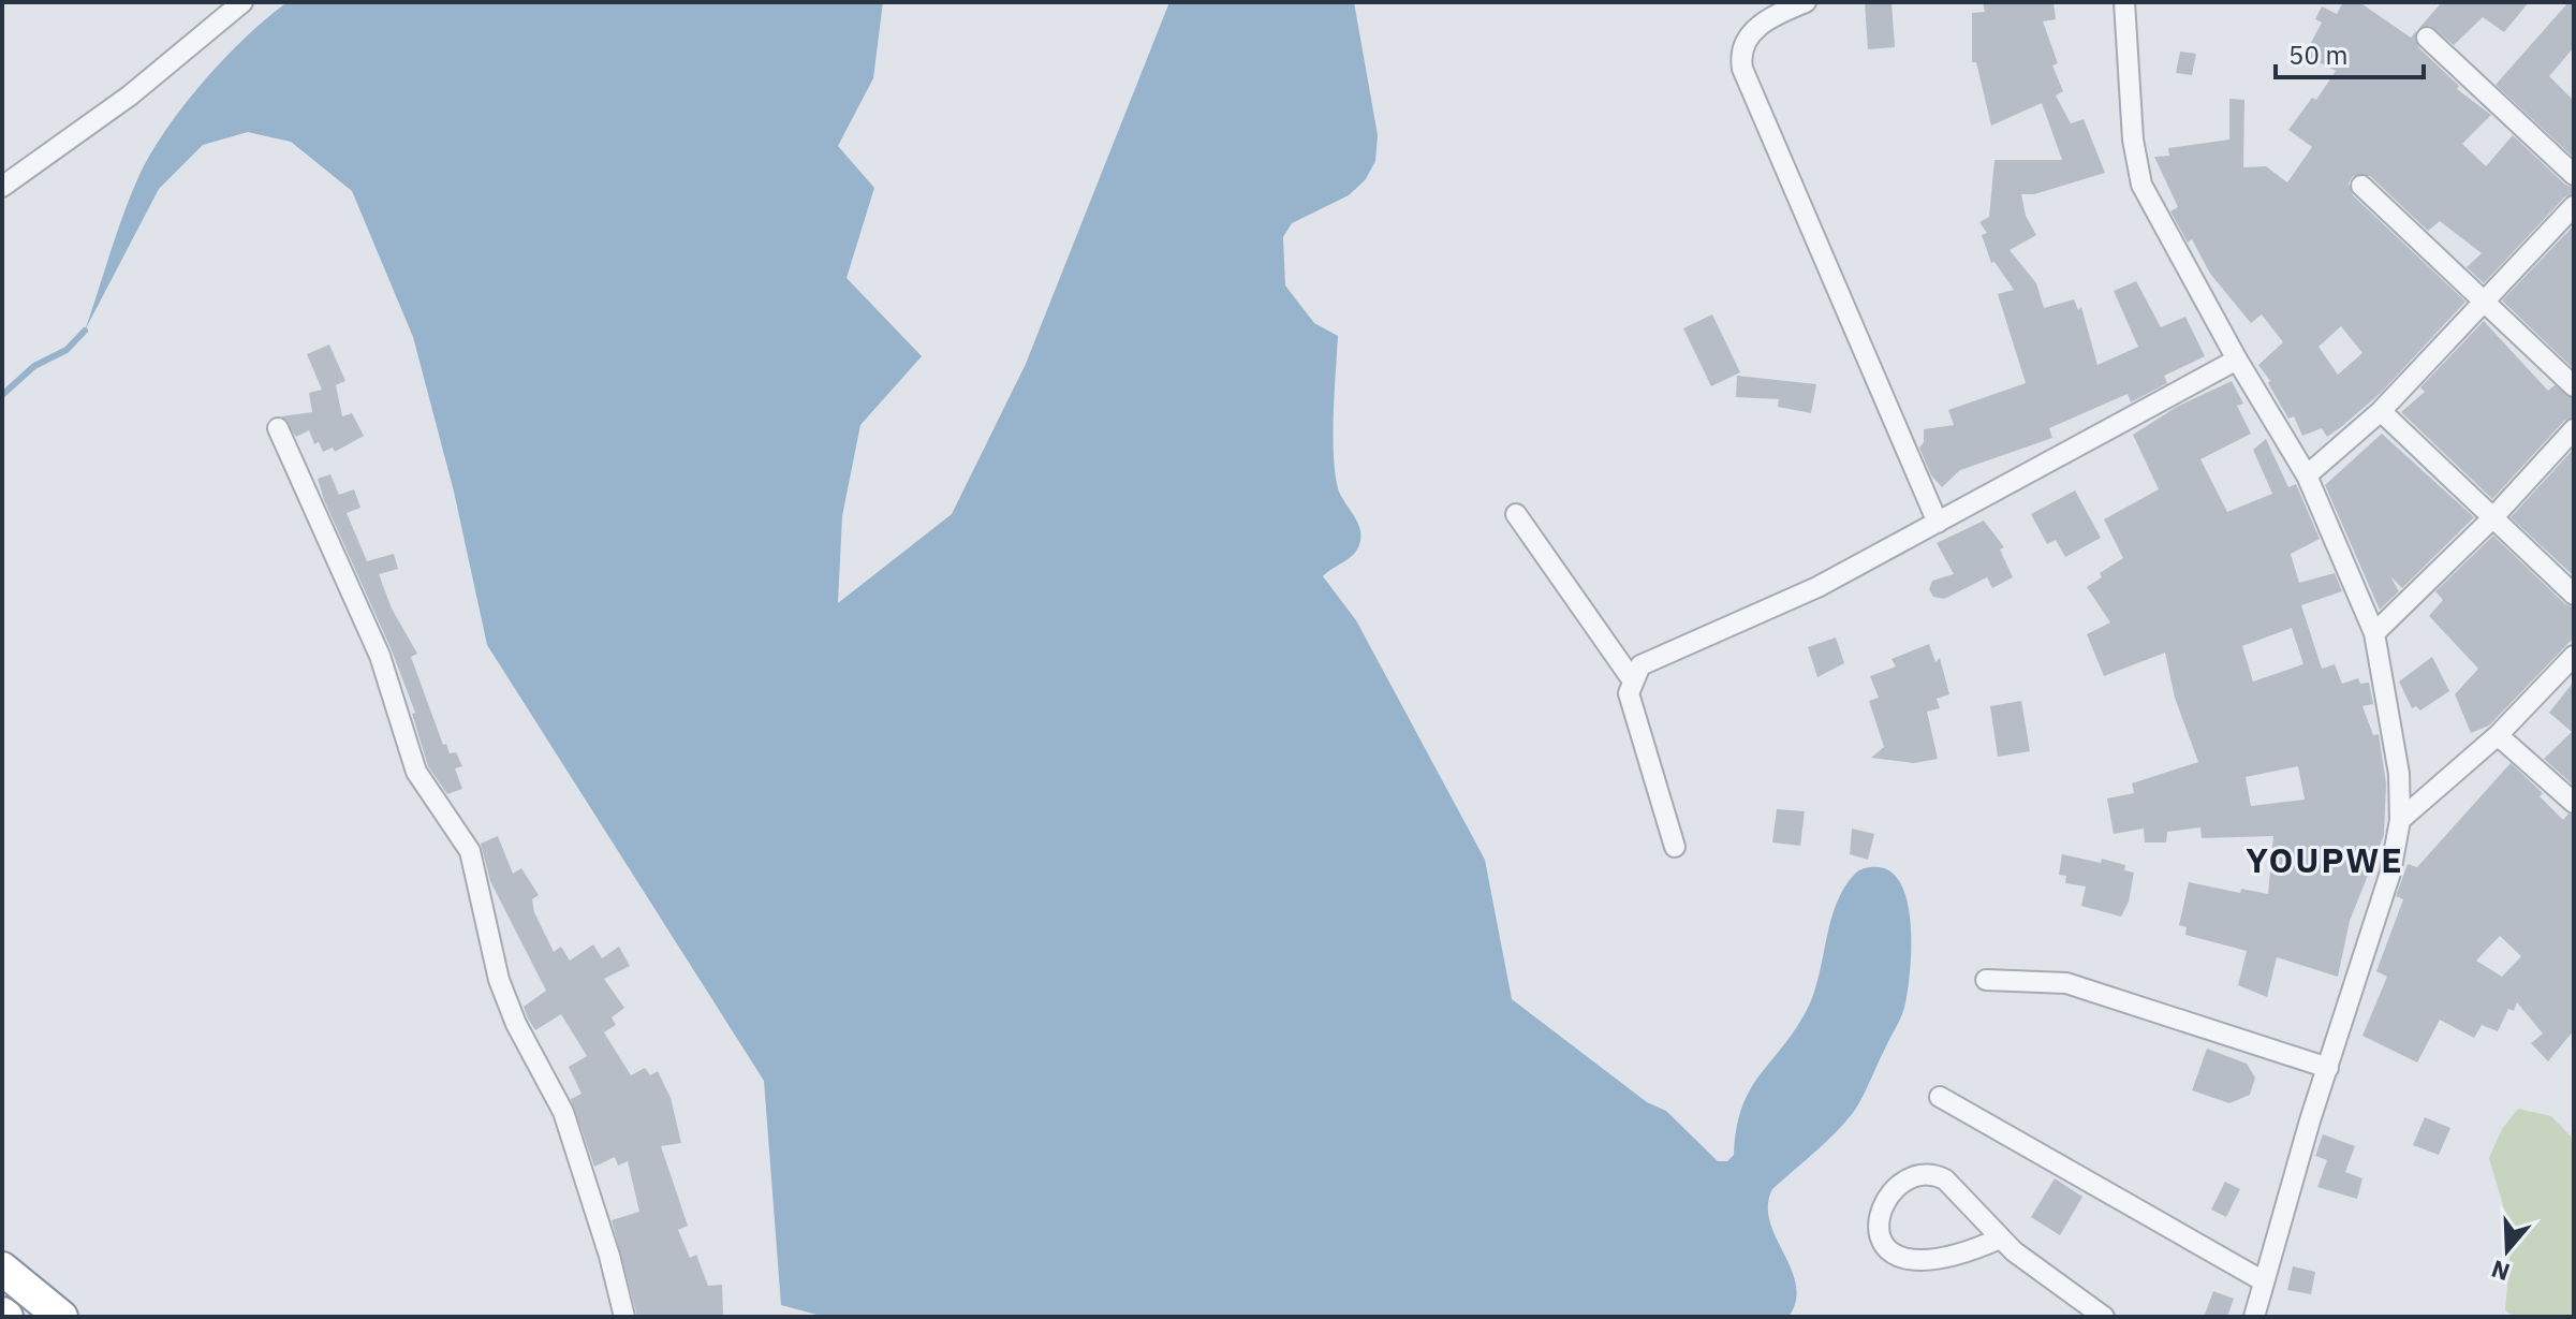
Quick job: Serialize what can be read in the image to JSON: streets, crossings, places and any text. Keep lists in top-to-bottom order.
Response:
{
  "districts": ["YOUPWE"],
  "scale_bar": "50 m",
  "north": "bottom"
}
